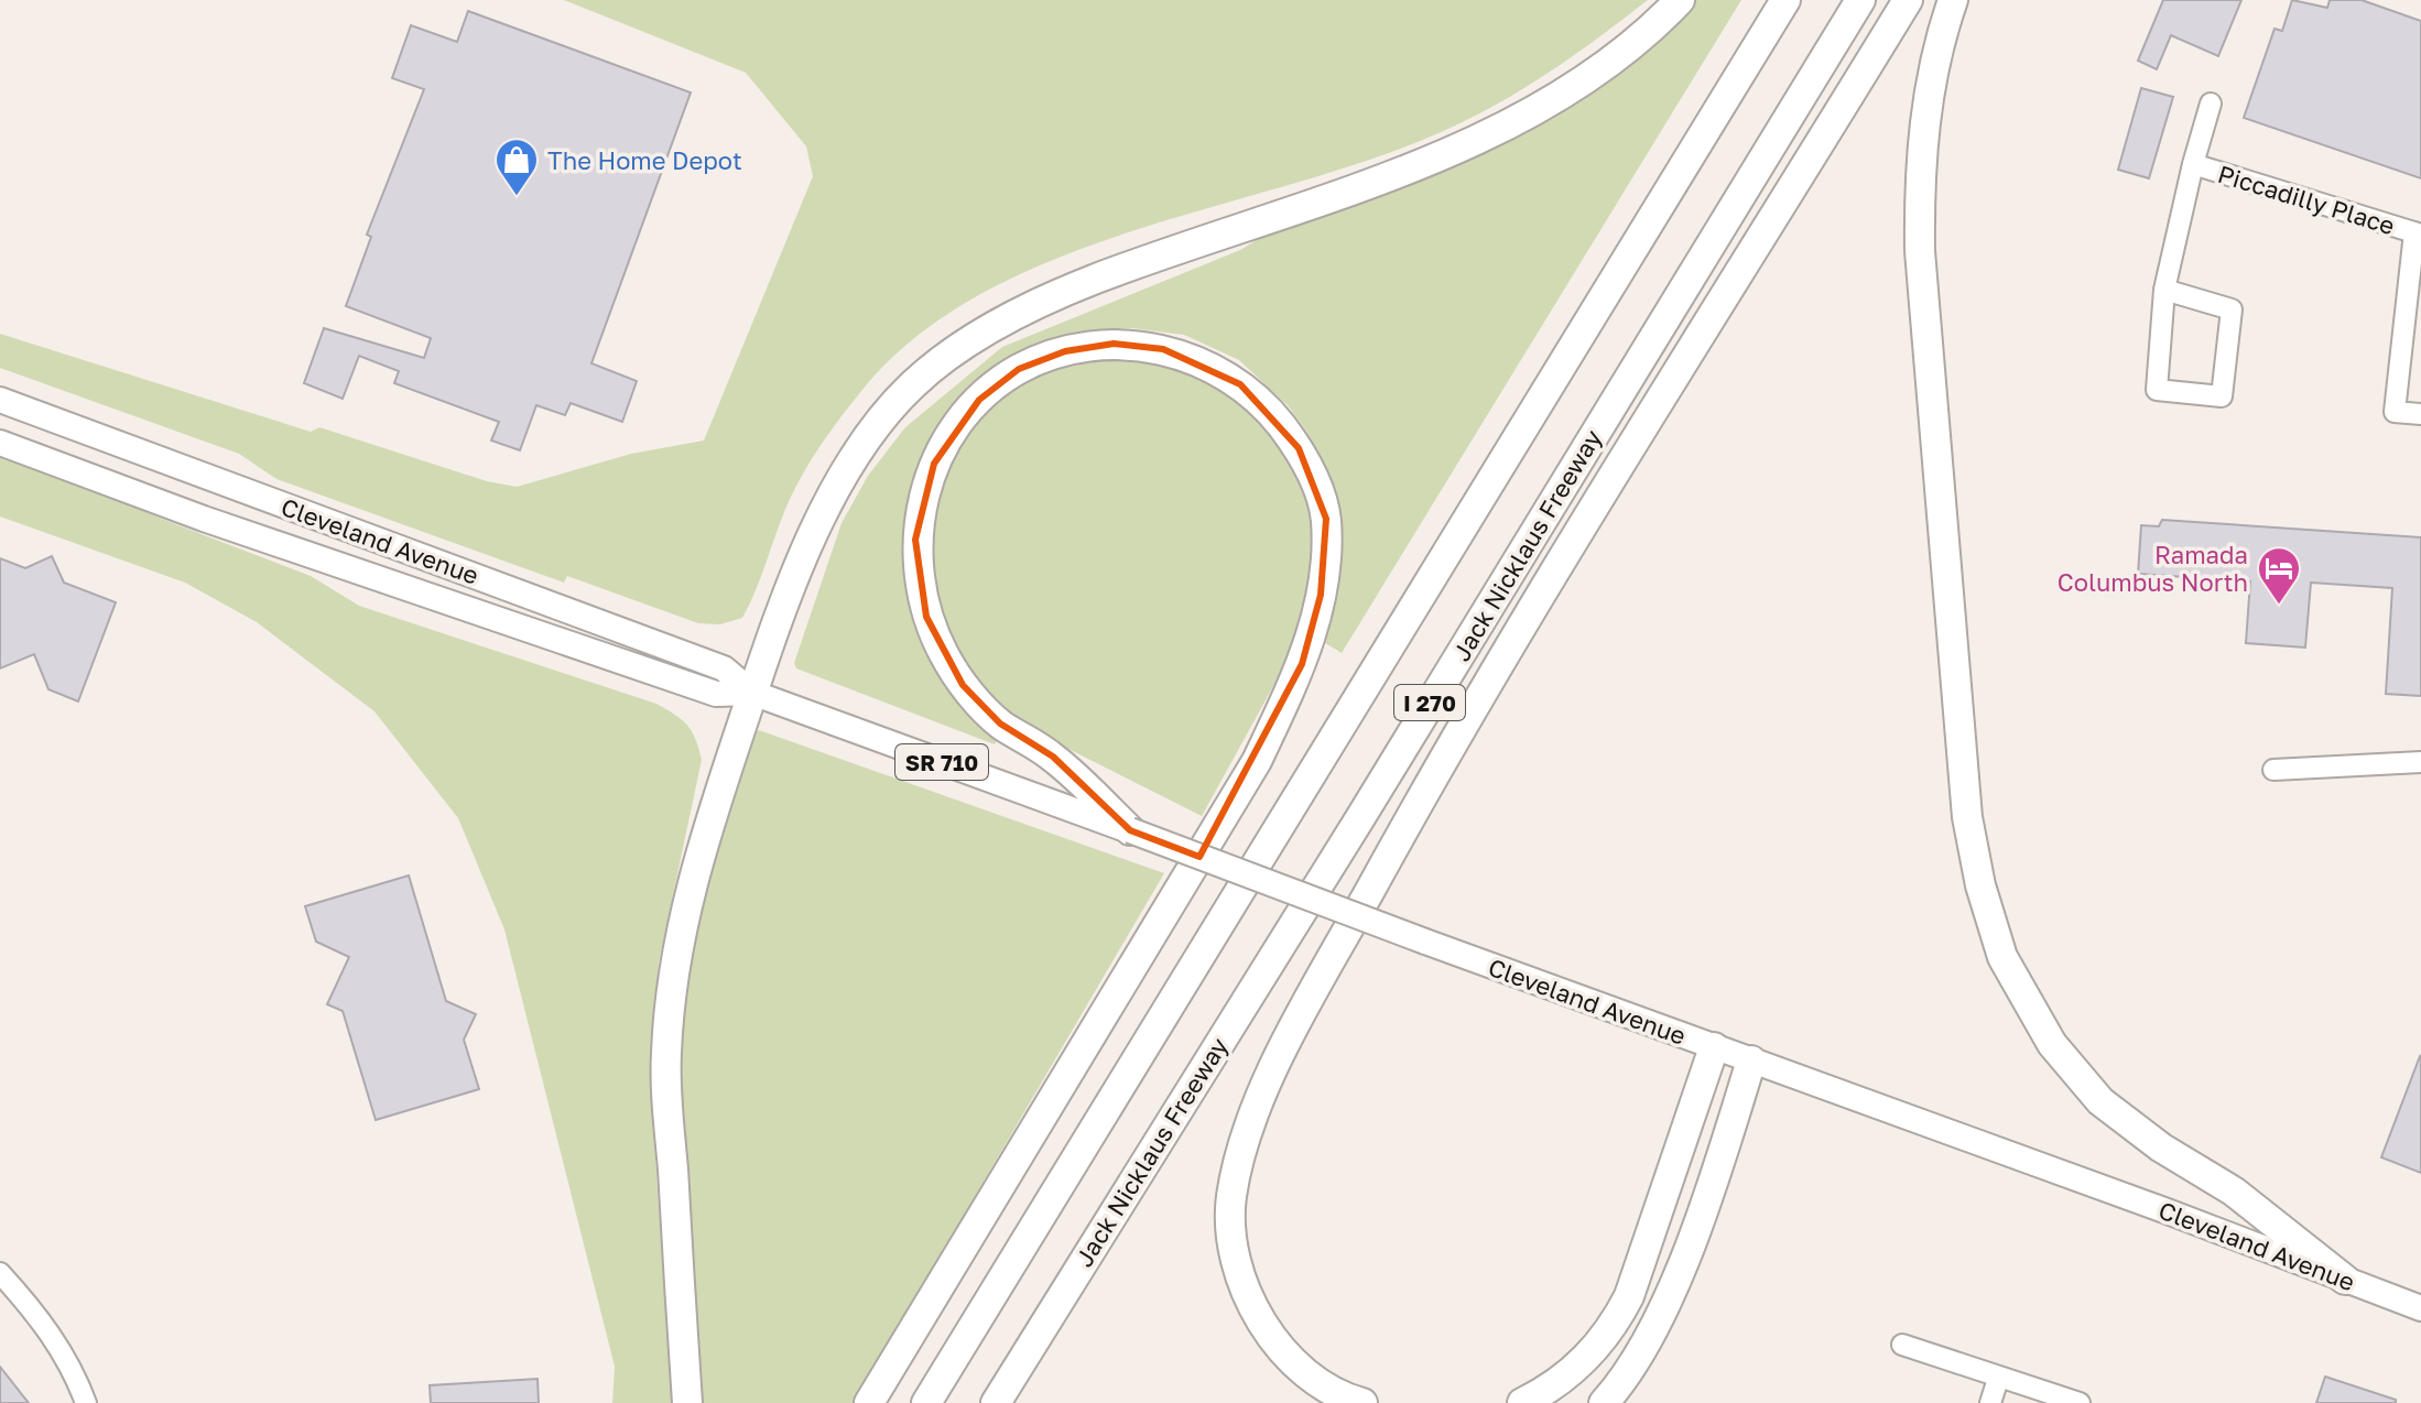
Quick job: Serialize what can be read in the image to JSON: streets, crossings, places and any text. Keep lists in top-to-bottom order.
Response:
{
  "streets": {
    "highway": ["Jack Nicklaus Freeway", "I 270"],
    "main road": ["Cleveland Avenue", "SR 710"],
    "street": ["Piccadilly Place"]
  },
  "places": {
    "shop": ["The Home Depot"],
    "hotel": ["Ramada Columbus North"]
  }
}
